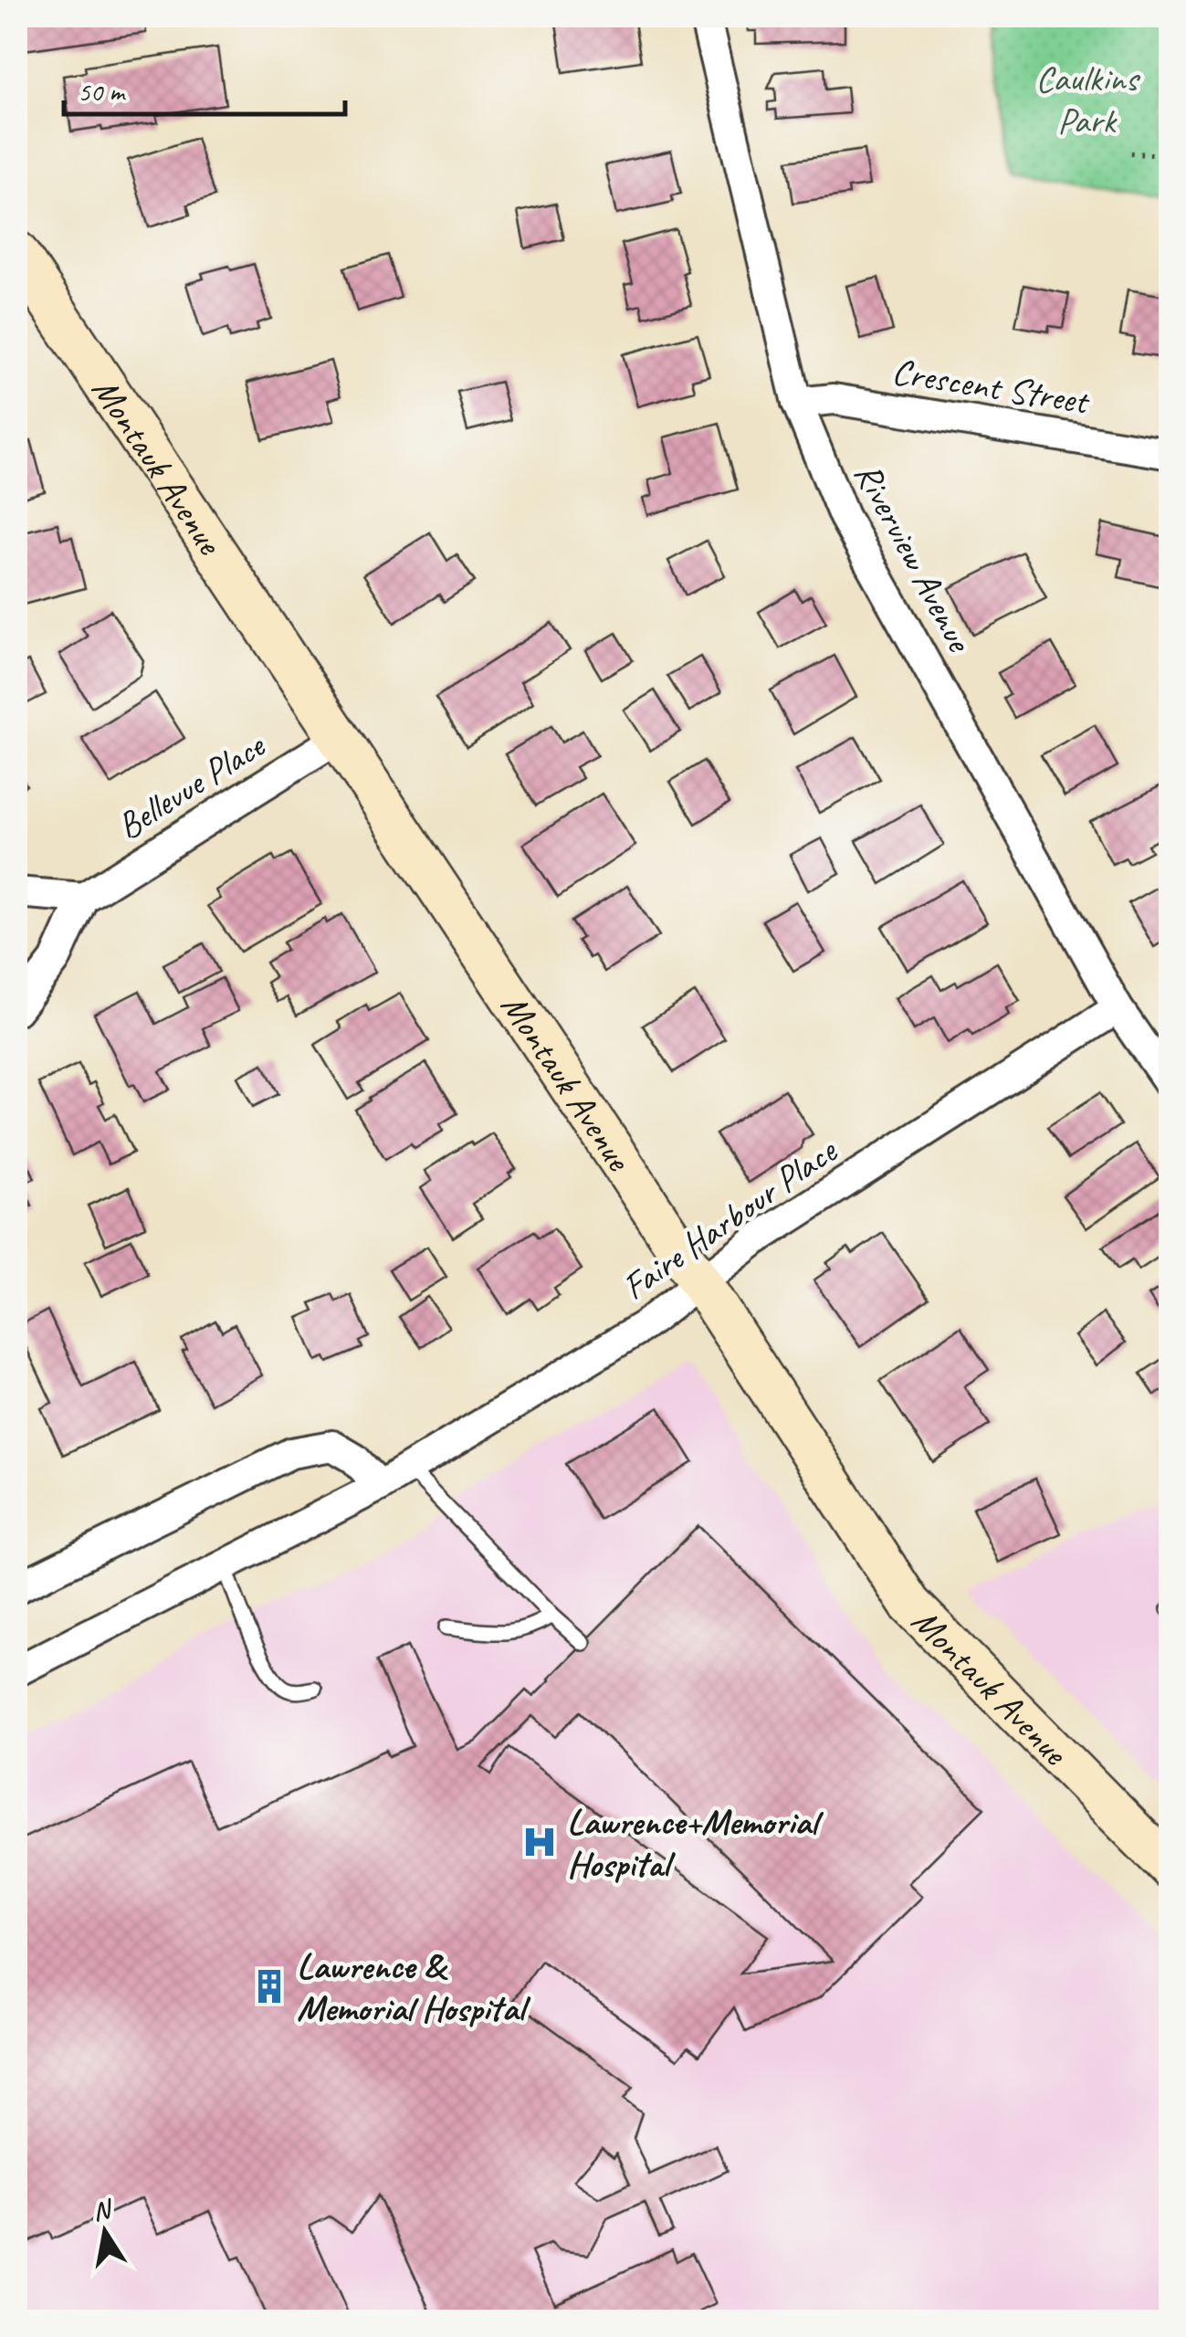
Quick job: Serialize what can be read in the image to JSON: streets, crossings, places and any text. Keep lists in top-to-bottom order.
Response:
{
  "streets": {
    "street": [
      "Crescent Street",
      "Montauk Avenue",
      "Riverview Avenue",
      "Bellevue Place",
      "Faire Harbour Place"
    ]
  },
  "crossings": [
    ["Crescent Street", "Riverview Avenue"],
    ["Montauk Avenue", "Bellevue Place"],
    ["Montauk Avenue", "Faire Harbour Place"],
    ["Riverview Avenue", "Faire Harbour Place"]
  ],
  "parks": ["Caulkins Park"],
  "places": {
    "hospital": ["Lawrence+Memorial Hospital"],
    "building": ["Lawrence & Memorial Hospital"]
  },
  "scale_bar": "50 m",
  "north": "top"
}
